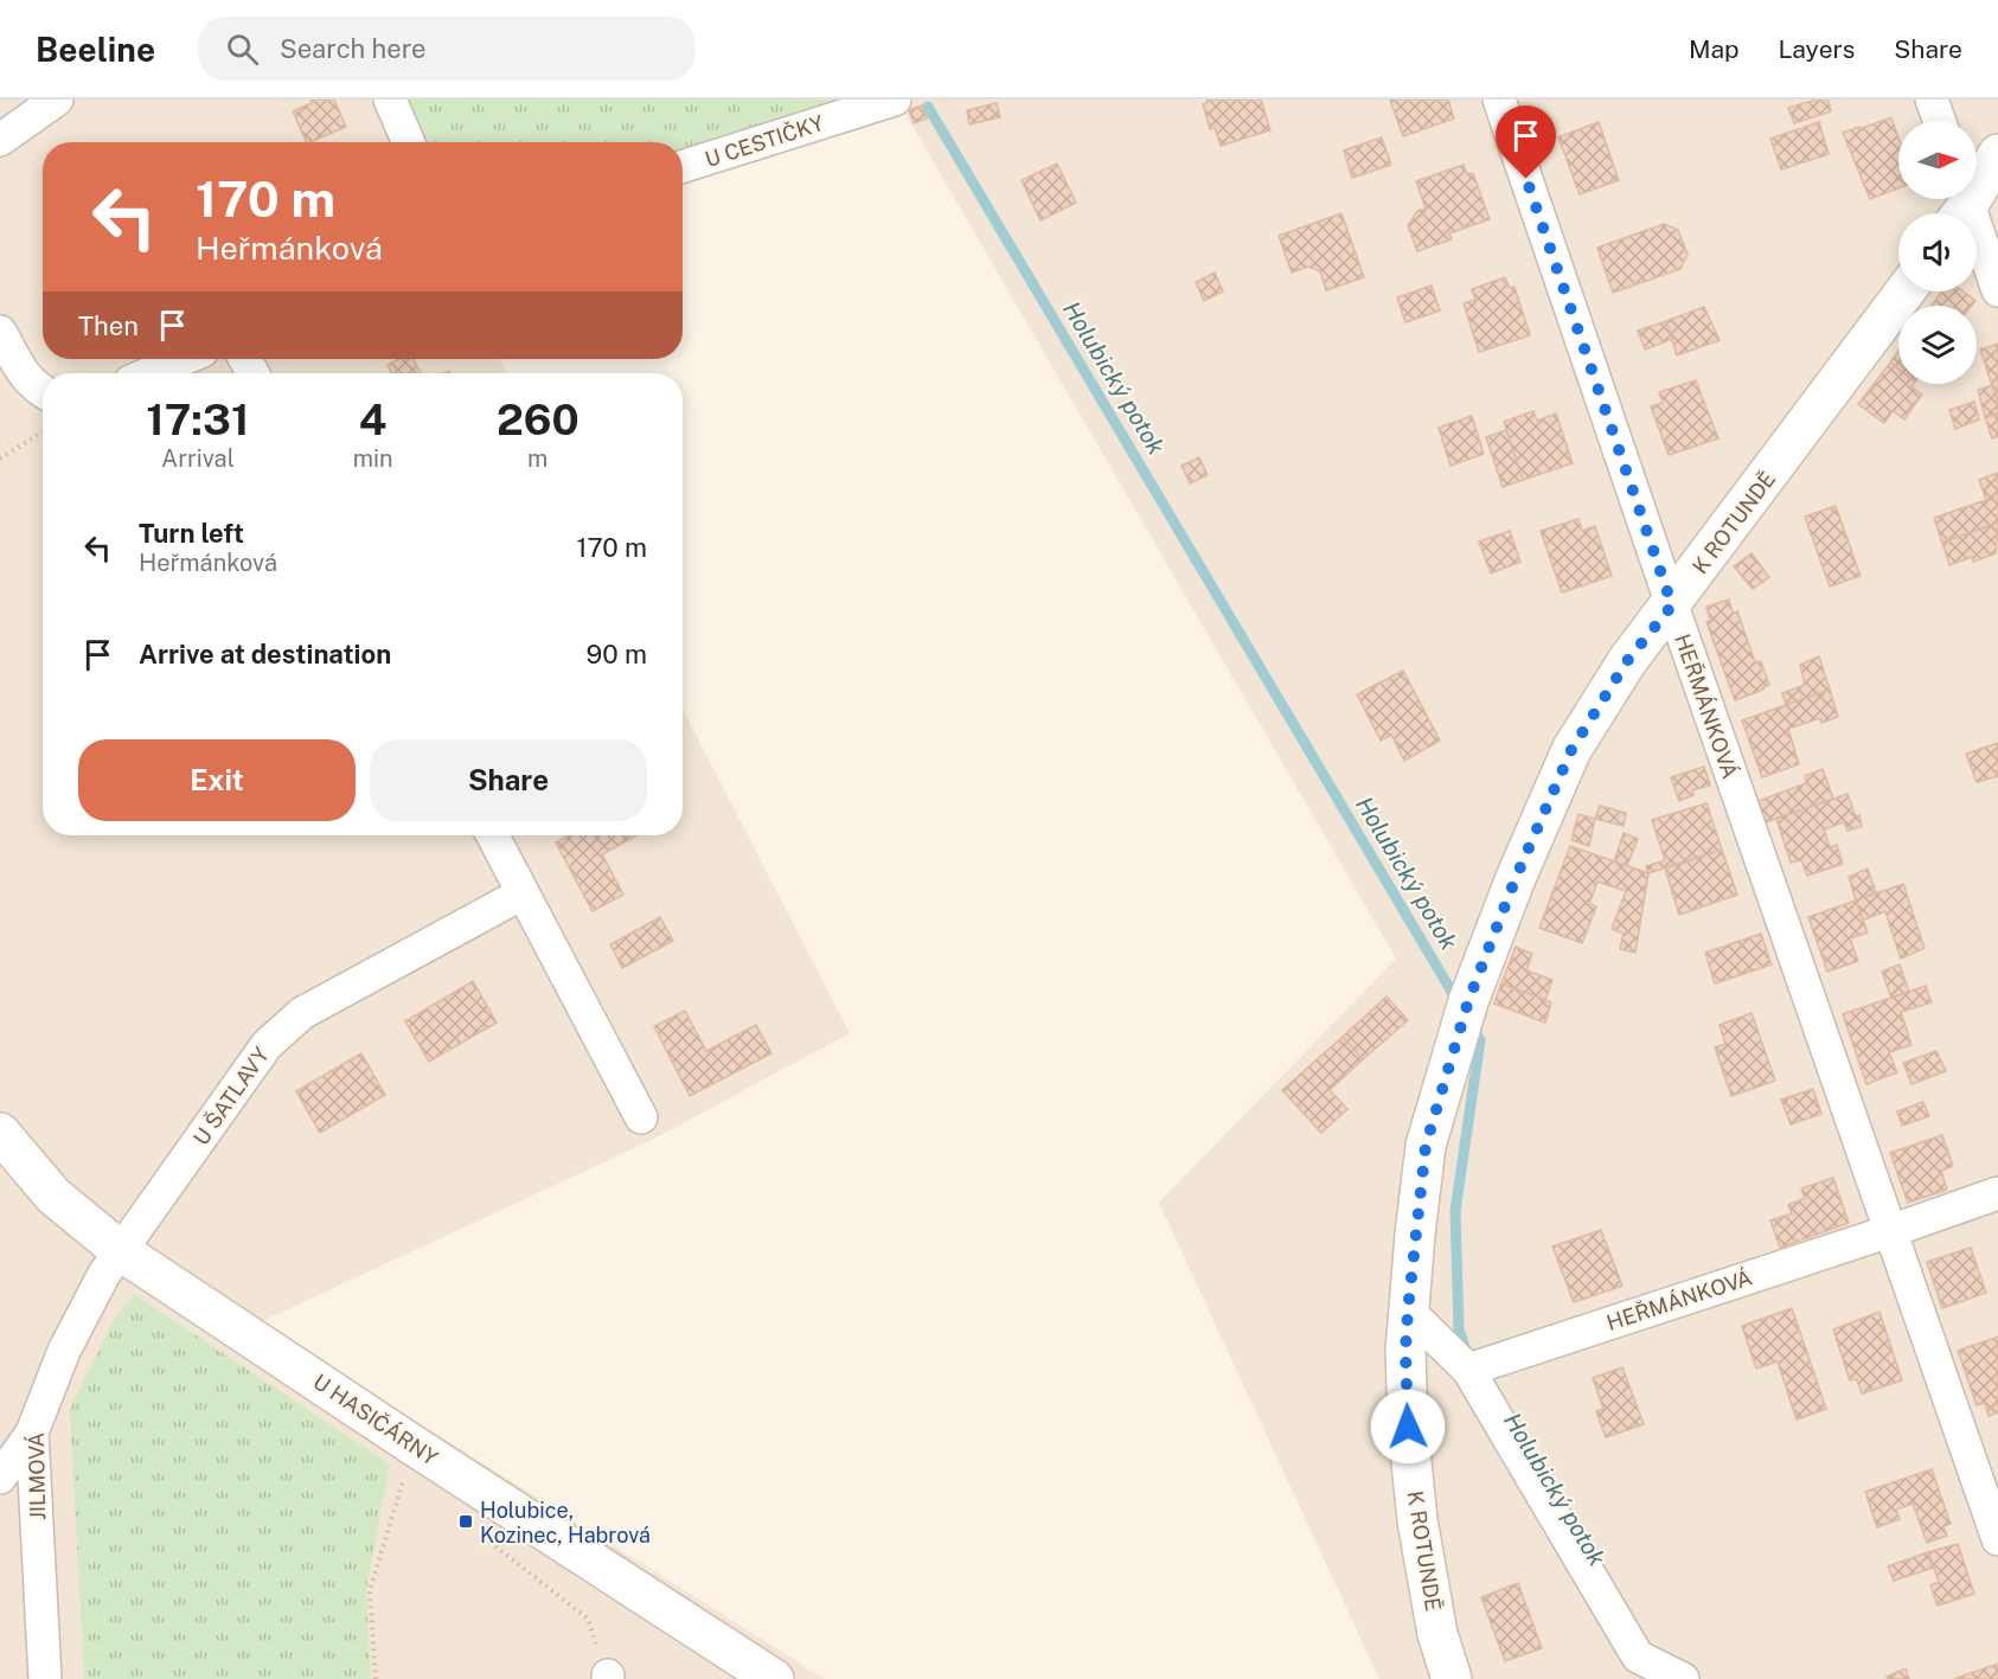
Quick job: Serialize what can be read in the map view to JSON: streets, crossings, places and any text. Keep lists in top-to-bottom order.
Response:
{
  "streets": {
    "street": [
      "U CESTIČKY",
      "K ROTUNDĚ",
      "HEŘMÁNKOVÁ",
      "U ŠATLAVY",
      "U HASIČÁRNY",
      "JILMOVÁ"
    ]
  },
  "crossings": [
    ["K ROTUNDĚ", "HEŘMÁNKOVÁ"],
    ["U ŠATLAVY", "U HASIČÁRNY"],
    ["U ŠATLAVY", "JILMOVÁ"],
    ["U HASIČÁRNY", "JILMOVÁ"]
  ],
  "water": ["Holubický potok"],
  "places": {
    "transit": ["Holubice, Kozinec, Habrová"]
  },
  "north": "right",
  "page": {
    "header": "Beeline",
    "search": "Search here",
    "nav": ["Map", "Layers", "Share"],
    "turn": ["170 m", "Heřmánková"],
    "then": "Then",
    "eta": [
      "17:31",
      "Arrival",
      "4",
      "min",
      "260",
      "m"
    ],
    "list": [
      {
        "name": "Turn left",
        "note": "Heřmánková",
        "value": "170 m"
      },
      {
        "name": "Arrive at destination",
        "value": "90 m"
      }
    ],
    "buttons": ["Exit", "Share"]
  }
}
